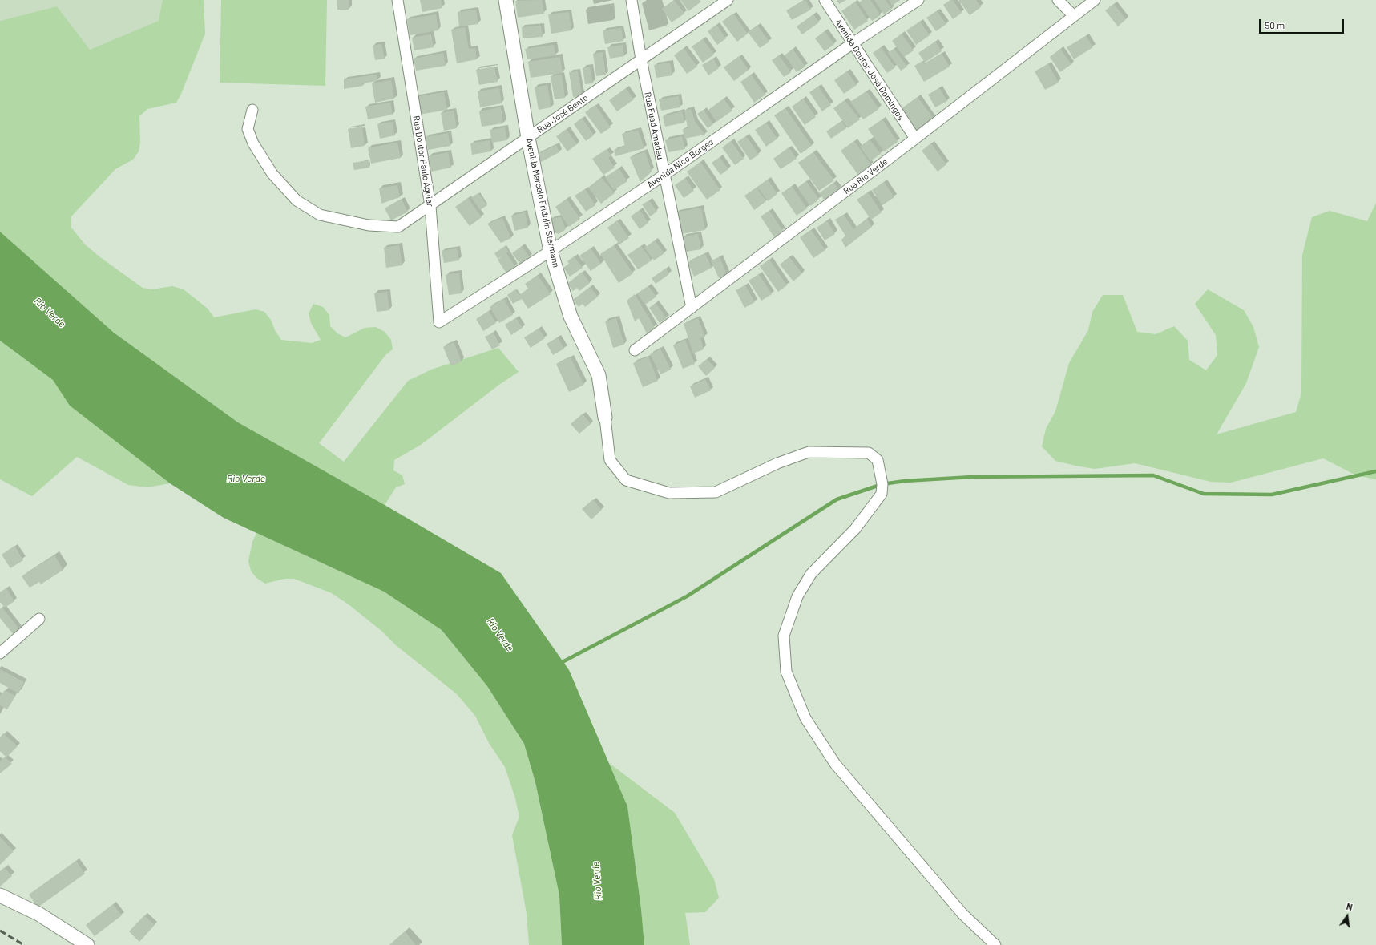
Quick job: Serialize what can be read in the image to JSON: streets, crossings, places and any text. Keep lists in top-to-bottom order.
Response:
{
  "streets": {
    "street": [
      "Avenida Doutor José Domingos",
      "Rua José Bento",
      "Rua Fuad Amadeu",
      "Rua Doutor Paulo Águiar",
      "Avenida Nico Borges",
      "Rua Rio Verde",
      "Avenida Marcelo Fridolin Stermann"
    ]
  },
  "crossings": [
    ["Avenida Doutor José Domingos", "Avenida Nico Borges"],
    ["Avenida Doutor José Domingos", "Rua Rio Verde"],
    ["Rua José Bento", "Rua Fuad Amadeu"],
    ["Rua José Bento", "Rua Doutor Paulo Águiar"],
    ["Rua José Bento", "Avenida Marcelo Fridolin Stermann"],
    ["Rua Fuad Amadeu", "Avenida Nico Borges"],
    ["Rua Fuad Amadeu", "Rua Rio Verde"],
    ["Rua Doutor Paulo Águiar", "Avenida Nico Borges"],
    ["Avenida Nico Borges", "Avenida Marcelo Fridolin Stermann"]
  ],
  "water": ["Rio Verde"],
  "scale_bar": "50 m",
  "north": "top"
}
